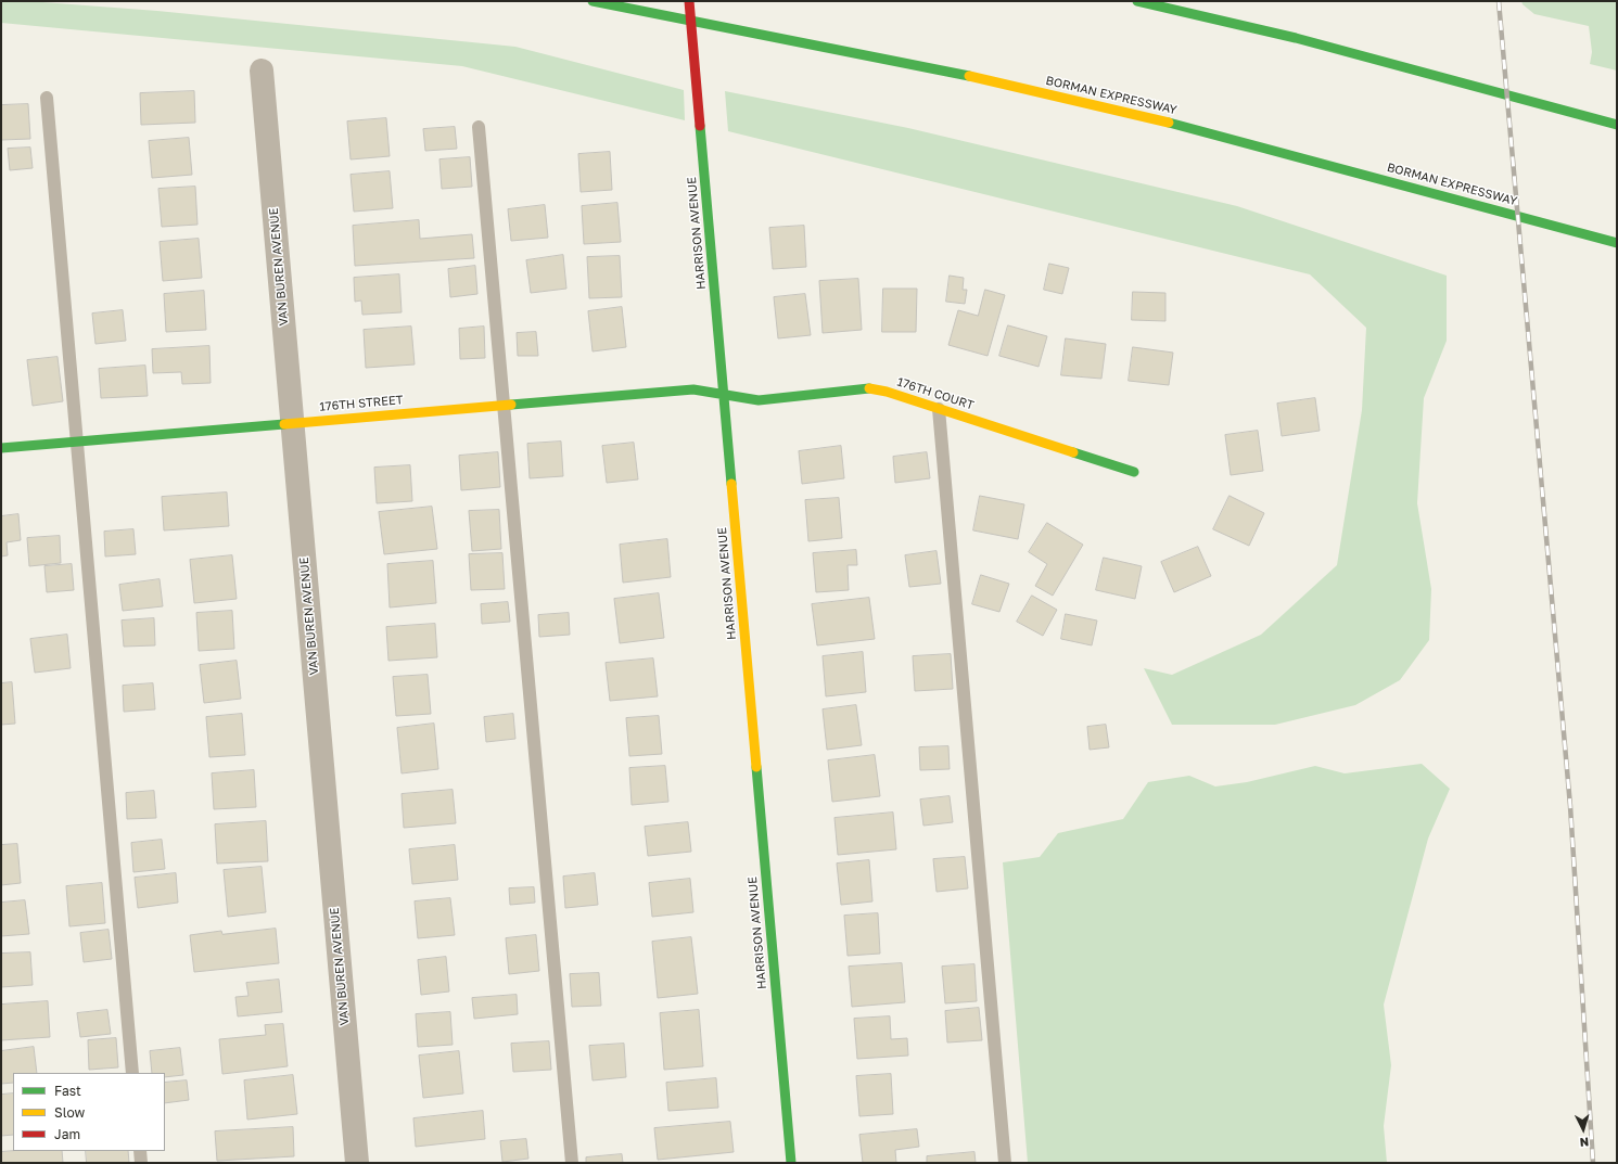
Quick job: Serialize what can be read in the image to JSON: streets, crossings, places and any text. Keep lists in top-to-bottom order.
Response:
{
  "streets": {
    "main road": [
      "BORMAN EXPRESSWAY",
      "HARRISON AVENUE",
      "176TH COURT",
      "176TH STREET"
    ],
    "street": ["VAN BUREN AVENUE"]
  },
  "crossings": [
    ["HARRISON AVENUE", "176TH COURT"],
    ["HARRISON AVENUE", "176TH STREET"],
    ["VAN BUREN AVENUE", "176TH STREET"],
    ["176TH COURT", "176TH STREET"]
  ],
  "legend": ["Fast", "Slow", "Jam"],
  "north": "bottom"
}
